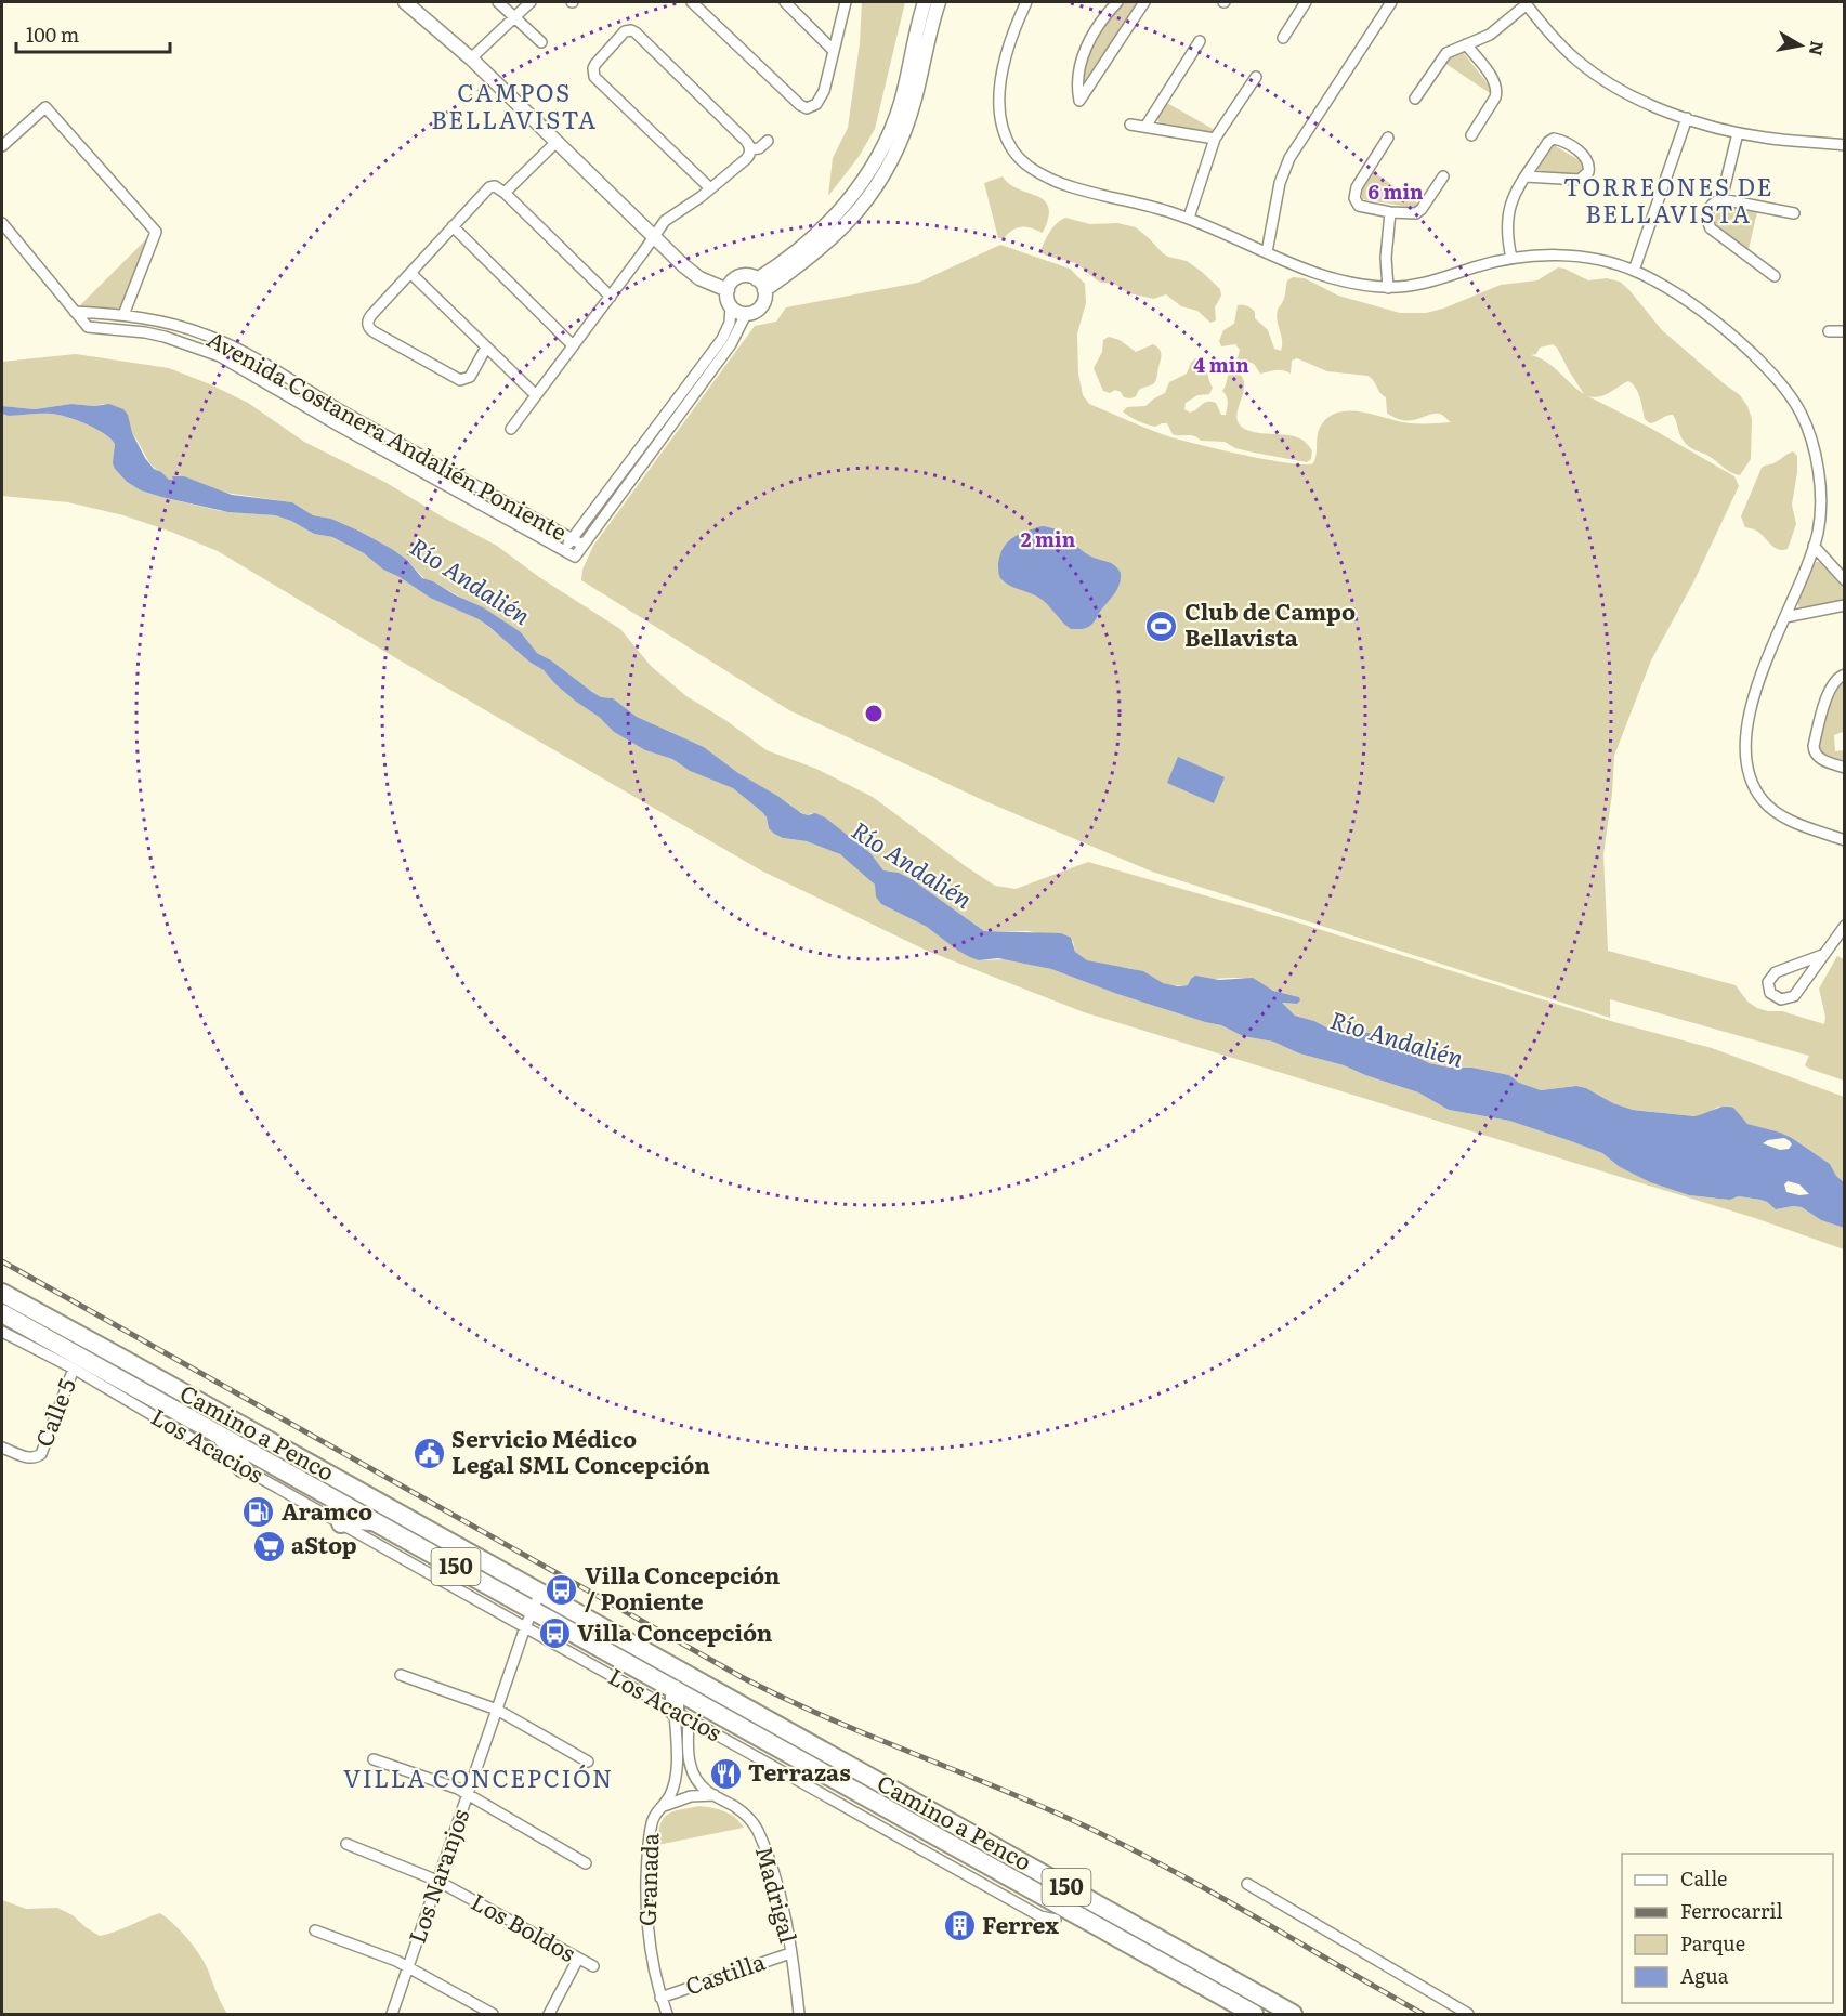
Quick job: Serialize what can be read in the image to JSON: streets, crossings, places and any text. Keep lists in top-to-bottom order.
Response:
{
  "streets": {
    "highway": ["Camino a Penco", "150"],
    "street": [
      "Avenida Costanera Andalién Poniente",
      "Calle 5",
      "Los Acacios",
      "Los Naranjos",
      "Granada",
      "Madrigal",
      "Los Boldos",
      "Castilla"
    ]
  },
  "crossings": [
    ["Calle 5", "Los Acacios"],
    ["Camino a Penco", "Los Naranjos"],
    ["Los Acacios", "Los Naranjos"],
    ["Los Acacios", "Granada"],
    ["Los Acacios", "Madrigal"],
    ["Los Naranjos", "Los Boldos"],
    ["Granada", "Madrigal"],
    ["Granada", "Castilla"],
    ["Madrigal", "Castilla"]
  ],
  "districts": ["CAMPOS BELLAVISTA", "TORREONES DE BELLAVISTA", "VILLA CONCEPCIÓN"],
  "water": ["Río Andalién"],
  "places": {
    "sports": ["Club de Campo Bellavista"],
    "public building": ["Servicio Médico Legal SML Concepción"],
    "fuel station": ["Aramco"],
    "supermarket": ["aStop"],
    "bus stop": ["Villa Concepción / Poniente", "Villa Concepción"],
    "restaurant": ["Terrazas"],
    "building": ["Ferrex"]
  },
  "legend": [
    "Calle",
    "Ferrocarril",
    "Parque",
    "Agua"
  ],
  "scale_bar": "100 m",
  "north": "right",
  "rings": ["6 min", "4 min", "2 min"]
}
